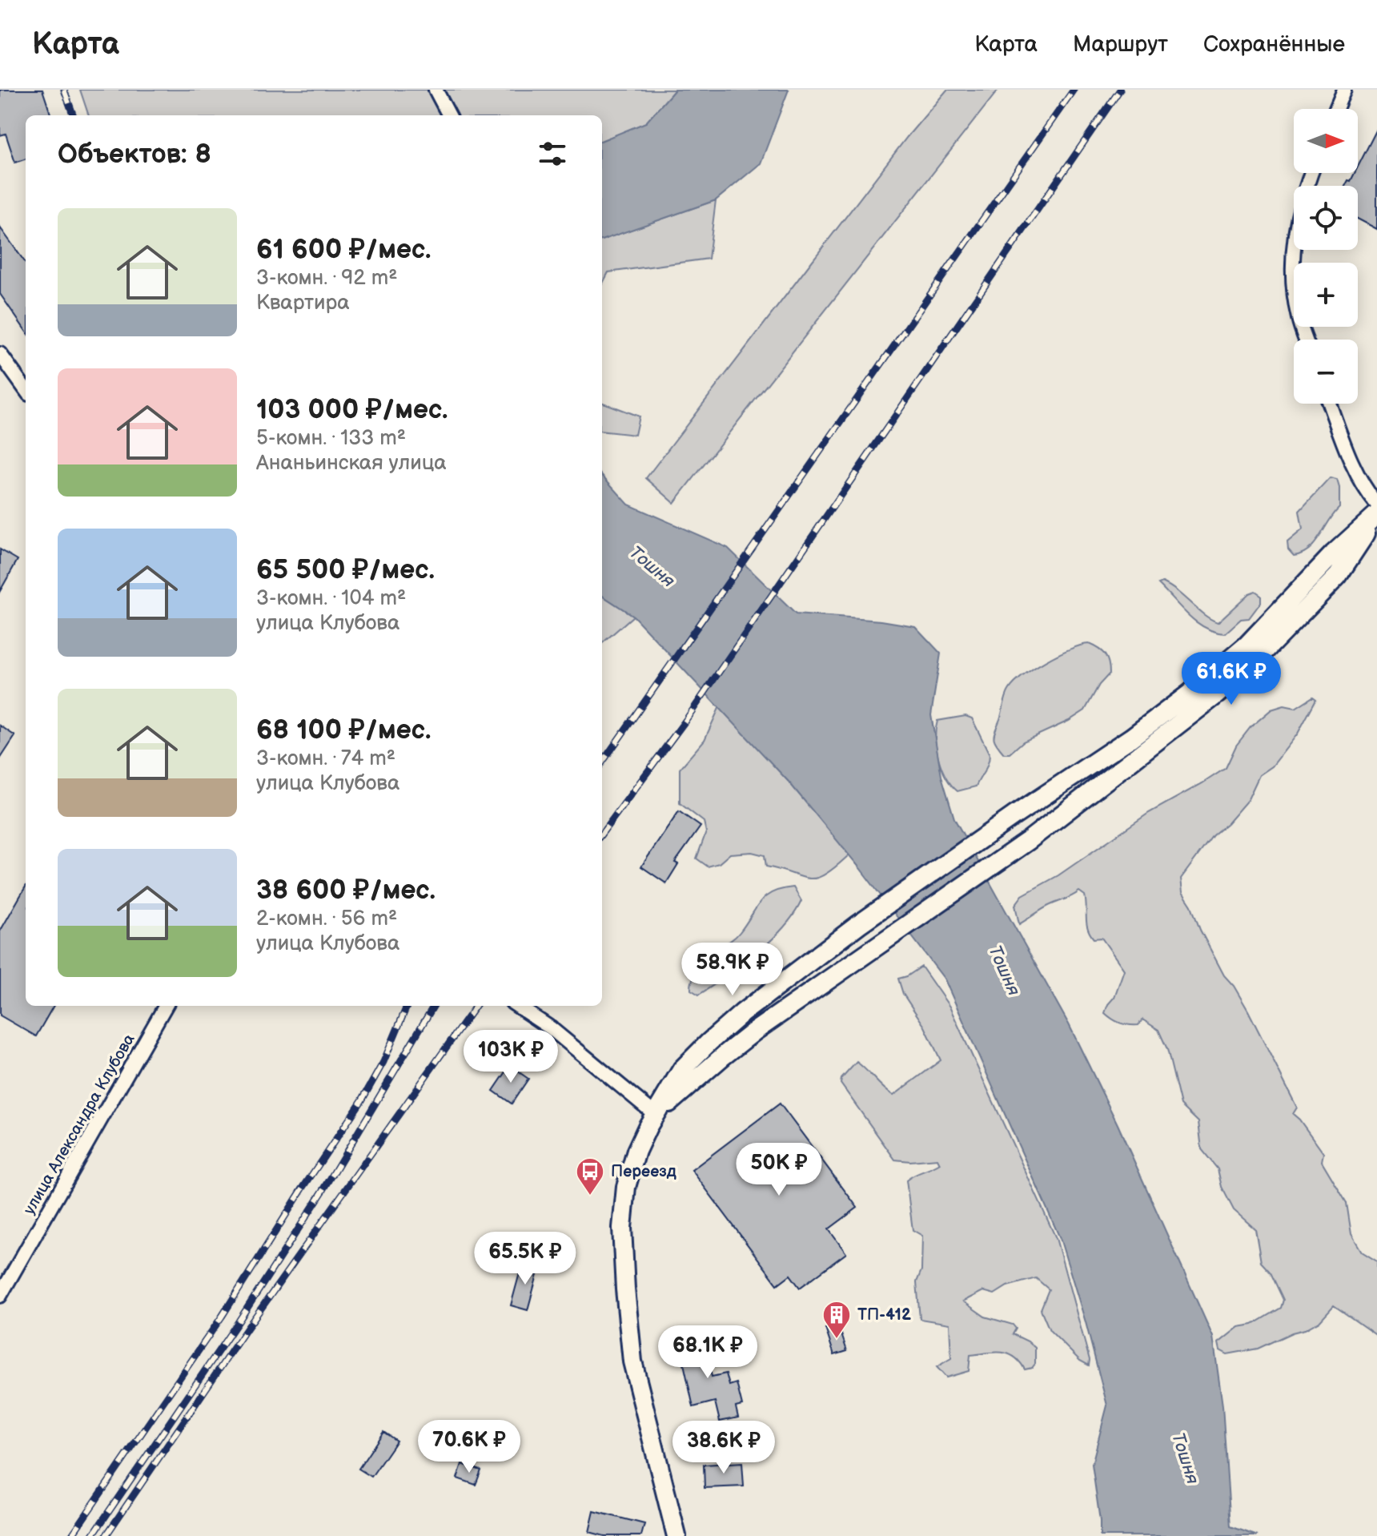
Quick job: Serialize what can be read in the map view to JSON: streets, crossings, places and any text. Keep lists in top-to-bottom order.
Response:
{
  "streets": {
    "street": ["улица Александра Клубова"]
  },
  "water": ["Тошня"],
  "places": {
    "bus stop": ["Переезд"],
    "building": ["ТП-412"]
  },
  "north": "right",
  "page": {
    "header": "Карта",
    "nav": ["Карта", "Маршрут", "Сохранённые"],
    "map_buttons": ["+", "−"],
    "heading": "Объектов: 8",
    "list": [
      {
        "name": "61 600 ₽/мес.",
        "note": "3-комн. · 92 m² · Квартира"
      },
      {
        "name": "103 000 ₽/мес.",
        "note": "5-комн. · 133 m² · Ананьинская улица"
      },
      {
        "name": "65 500 ₽/мес.",
        "note": "3-комн. · 104 m² · улица Клубова"
      },
      {
        "name": "68 100 ₽/мес.",
        "note": "3-комн. · 74 m² · улица Клубова"
      },
      {
        "name": "38 600 ₽/мес.",
        "note": "2-комн. · 56 m² · улица Клубова"
      }
    ],
    "price": [
      "61.6K ₽",
      "58.9K ₽",
      "103K ₽",
      "50K ₽",
      "65.5K ₽",
      "68.1K ₽",
      "70.6K ₽",
      "38.6K ₽"
    ]
  }
}
